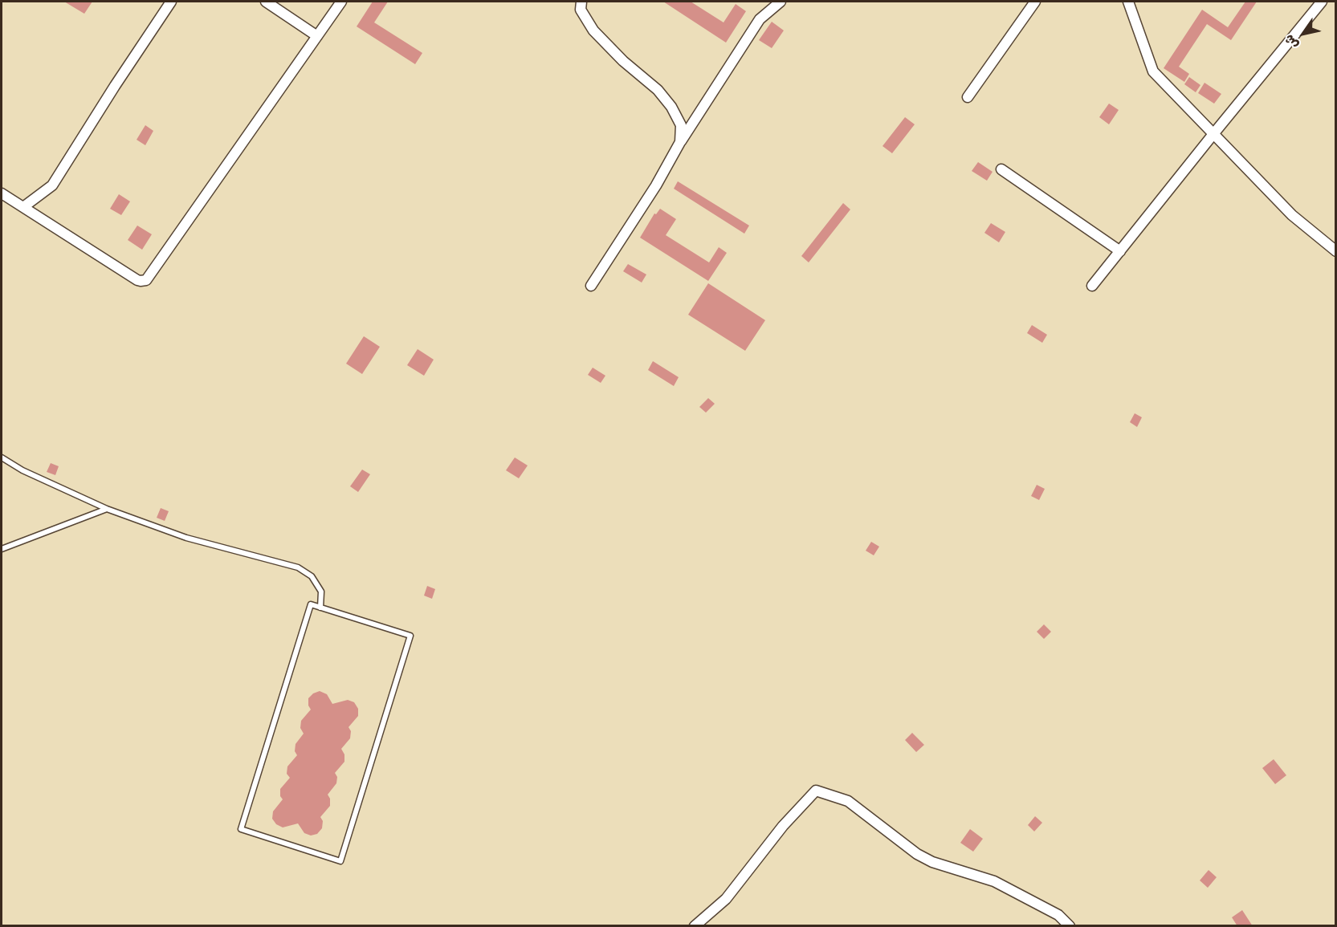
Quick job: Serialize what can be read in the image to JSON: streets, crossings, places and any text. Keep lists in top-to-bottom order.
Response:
{
  "north": "bottom left"
}
